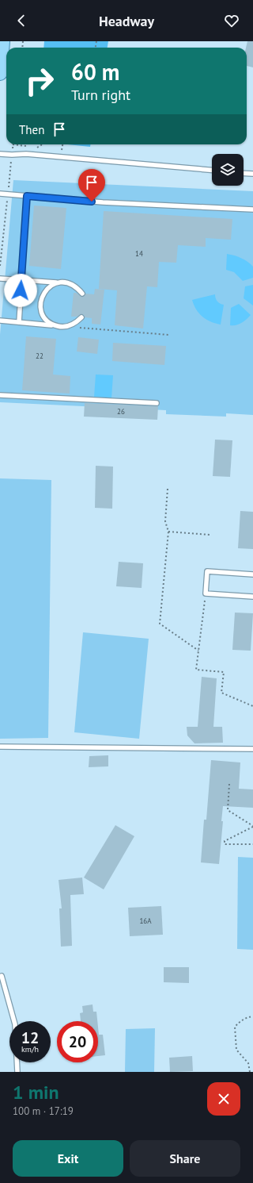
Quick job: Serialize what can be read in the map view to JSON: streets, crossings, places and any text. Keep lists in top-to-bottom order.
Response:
{
  "house_numbers": [
    "14",
    "22",
    "26",
    "16А"
  ],
  "page": {
    "header": "Headway",
    "turn": ["60 m", "Turn right"],
    "then": "Then",
    "speed": "12 km/h",
    "limit": "20",
    "heading": ["1 min", "100 m · 17:19"],
    "buttons": ["Exit", "Share"]
  }
}
